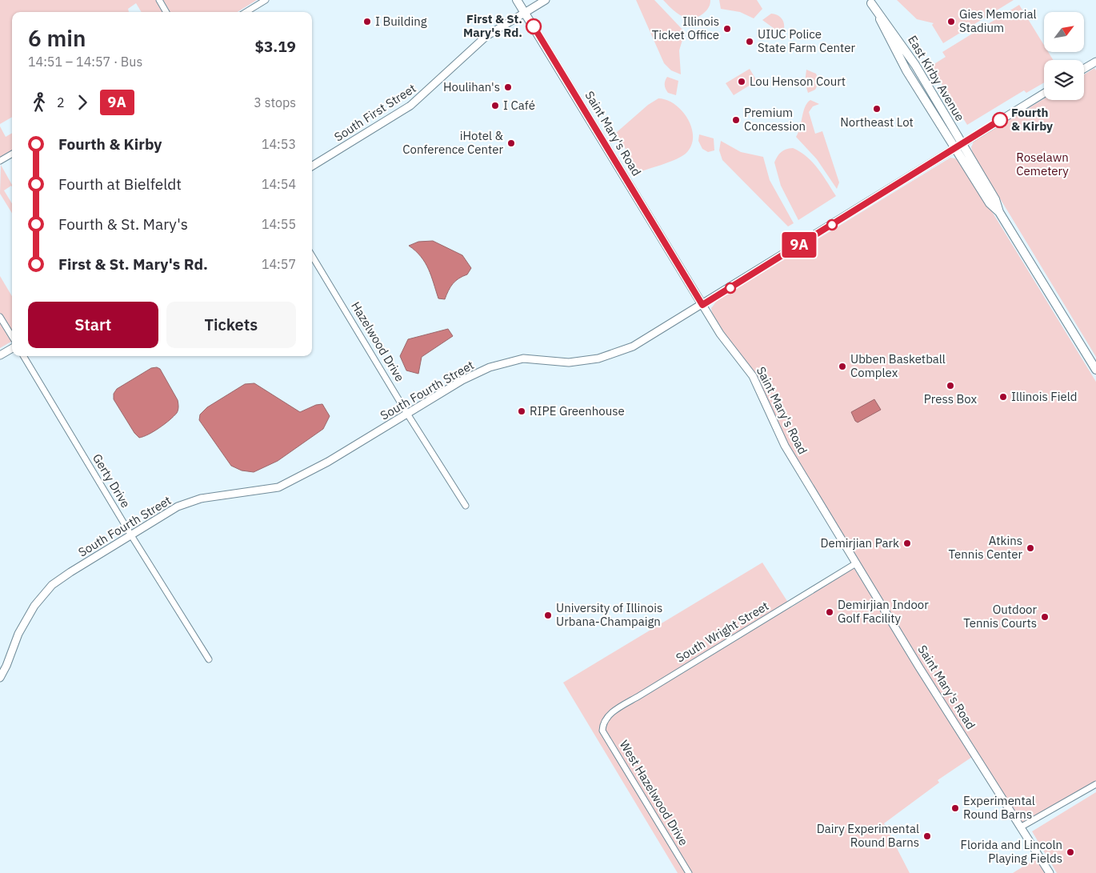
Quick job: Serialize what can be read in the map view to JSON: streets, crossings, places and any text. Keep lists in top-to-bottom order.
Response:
{
  "streets": {
    "main road": ["East Kirby Avenue", "Saint Mary's Road"],
    "street": [
      "South First Street",
      "Hazelwood Drive",
      "South Fourth Street",
      "Gerty Drive",
      "South Wright Street",
      "West Hazelwood Drive"
    ]
  },
  "crossings": [
    ["East Kirby Avenue", "South Fourth Street"],
    ["South First Street", "Saint Mary's Road"],
    ["Saint Mary's Road", "South Fourth Street"],
    ["Saint Mary's Road", "South Wright Street"],
    ["Hazelwood Drive", "South Fourth Street"],
    ["South Fourth Street", "Gerty Drive"],
    ["South Wright Street", "West Hazelwood Drive"]
  ],
  "parks": ["Roselawn Cemetery"],
  "places": [
    "I Building",
    "Gies Memorial Stadium",
    "First & St. Mary's Rd.",
    "Illinois Ticket Office",
    "UIUC Police State Farm Center",
    "Lou Henson Court",
    "Houlihan's",
    "I Café",
    "Northeast Lot",
    "Premium Concession",
    "Fourth & Kirby",
    "iHotel & Conference Center",
    "Ubben Basketball Complex",
    "Press Box",
    "Illinois Field",
    "RIPE Greenhouse",
    "Demirjian Park",
    "Atkins Tennis Center",
    "Demirjian Indoor Golf Facility",
    "University of Illinois Urbana-Champaign",
    "Outdoor Tennis Courts",
    "Experimental Round Barns",
    "Dairy Experimental Round Barns",
    "Florida and Lincoln Playing Fields"
  ],
  "lines": ["bus line 9A"],
  "north": "top right",
  "page": {
    "on_map": "9A",
    "heading": ["6 min", "14:51 – 14:57 · Bus", "$3.19"],
    "legs": ["2", "9A", "3 stops"],
    "list": [
      {
        "name": "Fourth & Kirby",
        "value": "14:53"
      },
      {
        "name": "Fourth at Bielfeldt",
        "value": "14:54"
      },
      {
        "name": "Fourth & St. Mary's",
        "value": "14:55"
      },
      {
        "name": "First & St. Mary's Rd.",
        "value": "14:57"
      }
    ],
    "buttons": ["Start", "Tickets"]
  }
}
